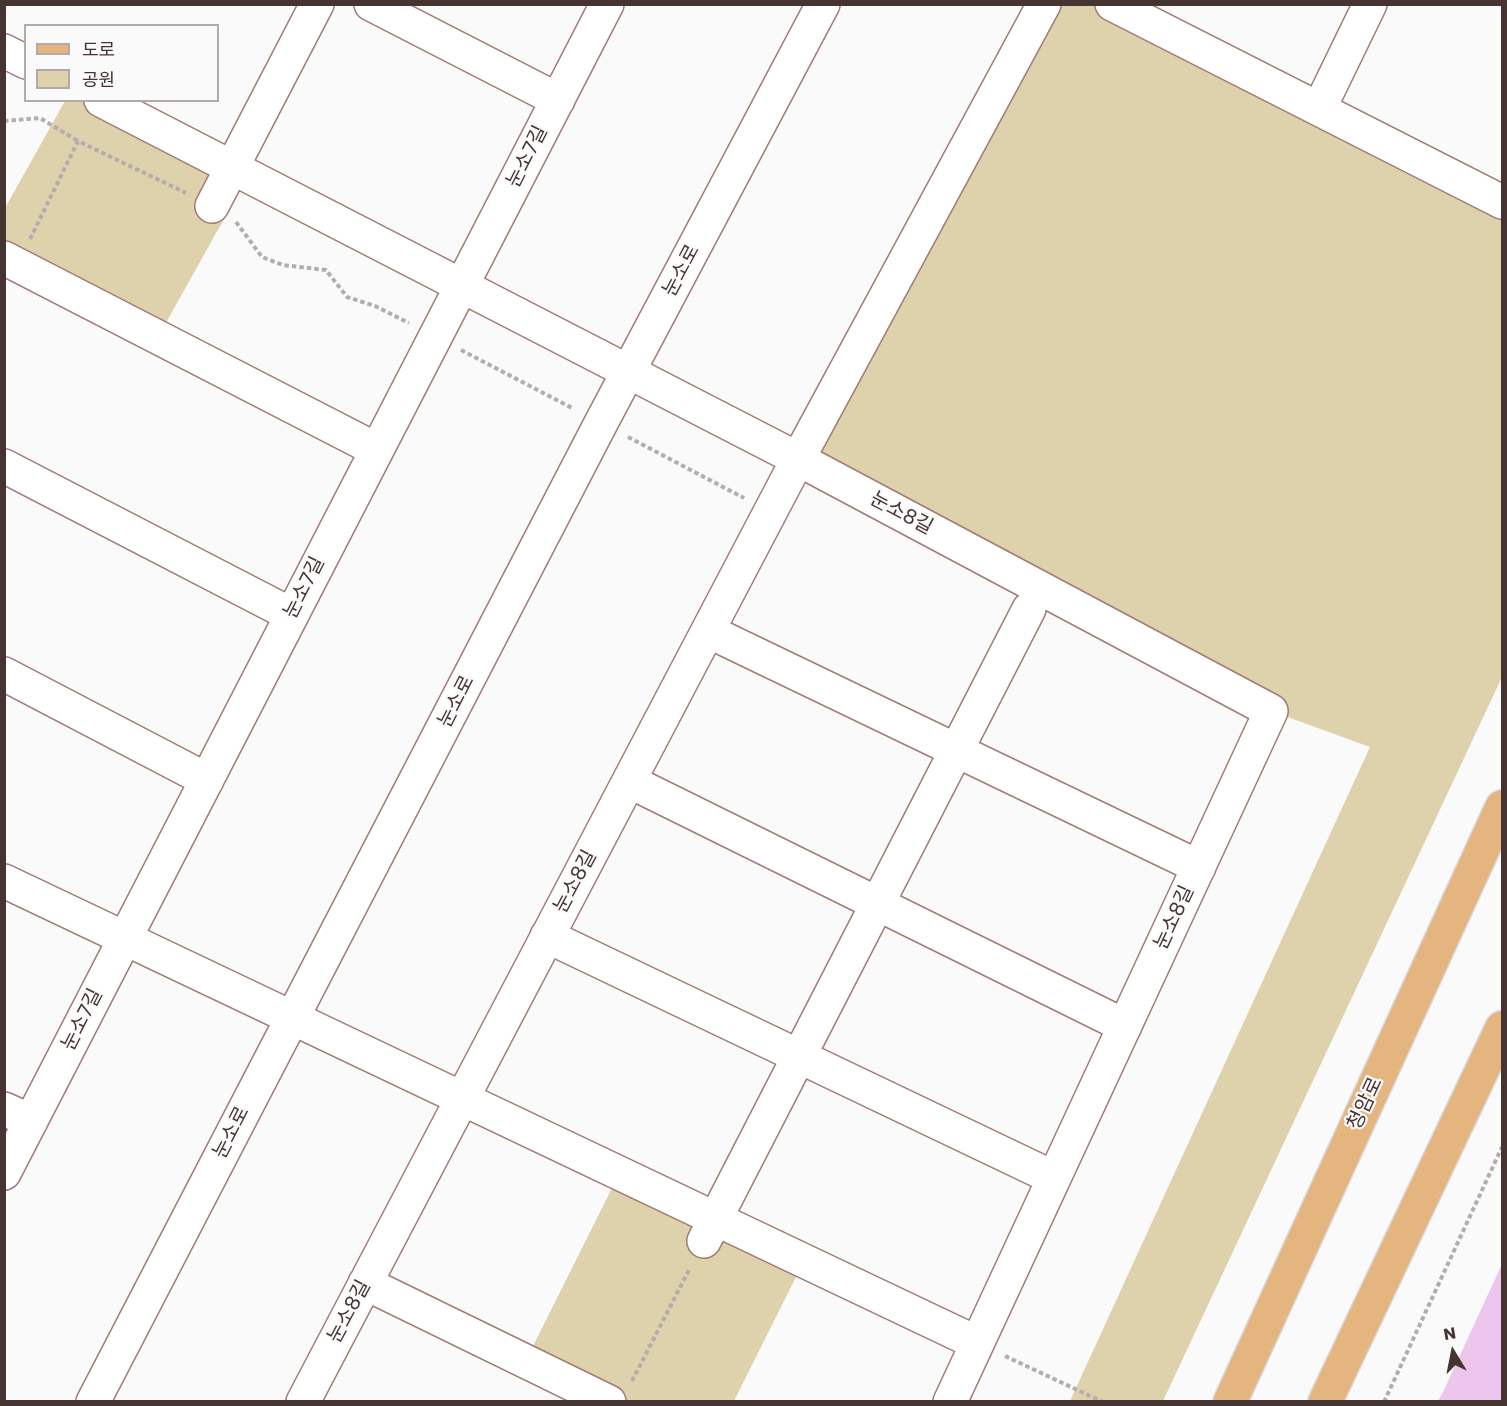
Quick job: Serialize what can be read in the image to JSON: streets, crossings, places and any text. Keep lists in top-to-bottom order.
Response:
{
  "streets": {
    "main road": ["청암로"],
    "street": ["눈소7길", "눈소로", "눈소8길"]
  },
  "legend": ["도로", "공원"],
  "north": "top"
}
